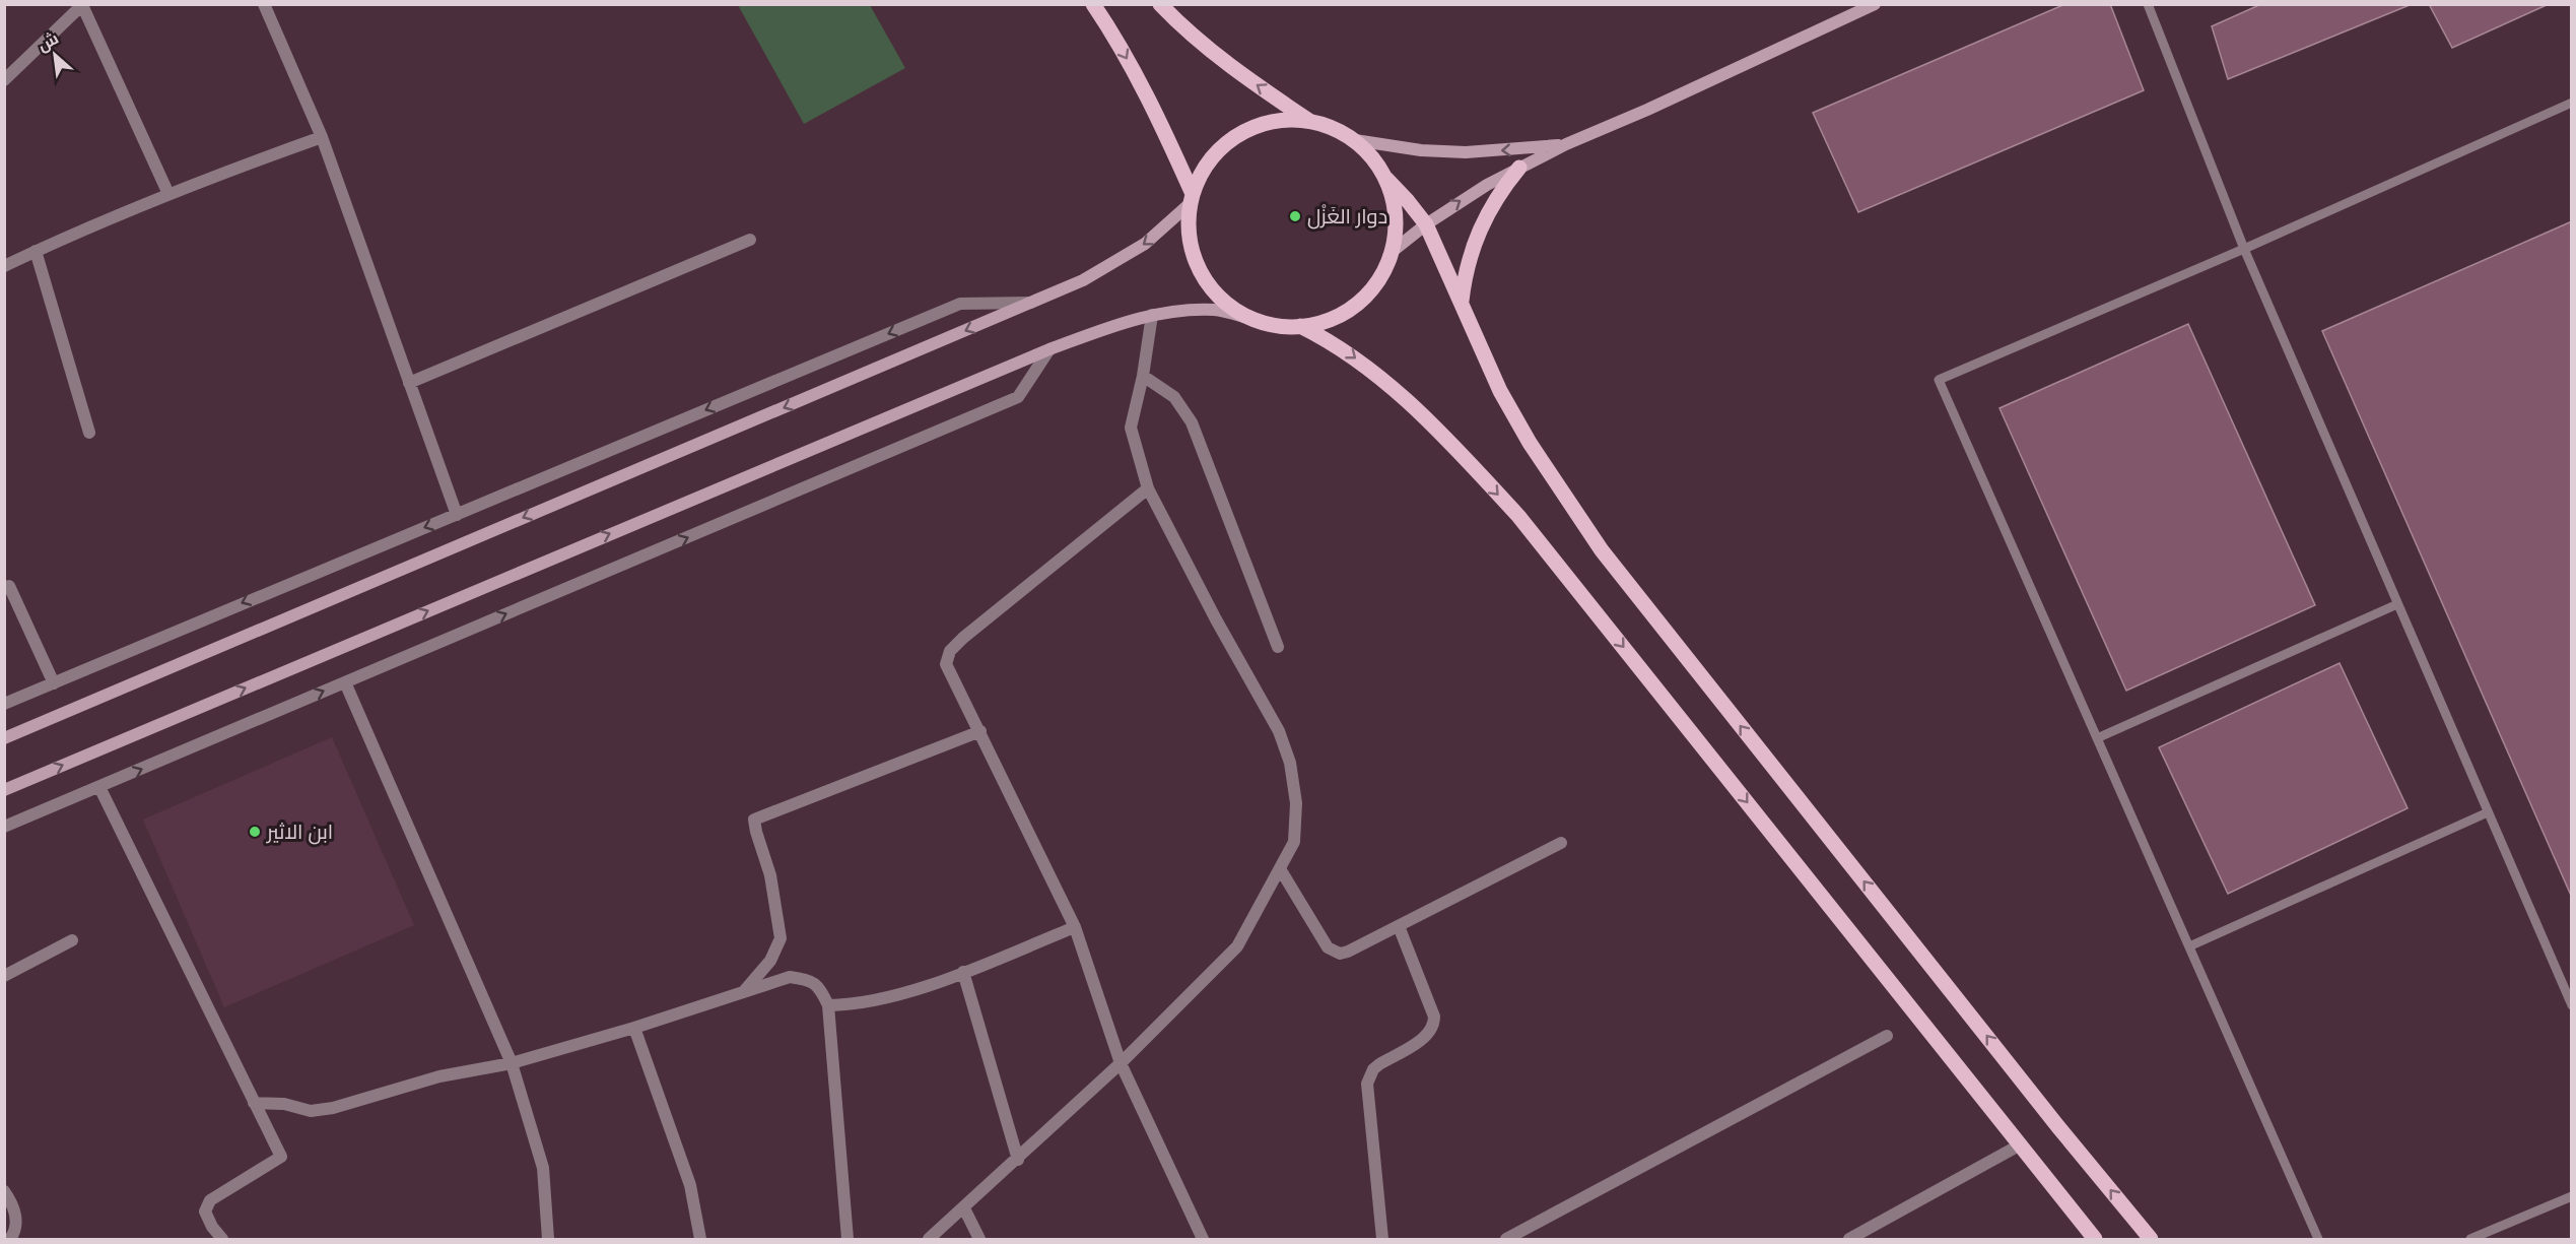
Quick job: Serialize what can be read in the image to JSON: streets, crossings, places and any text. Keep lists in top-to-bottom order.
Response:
{
  "places": ["دوار الغَزْل", "ابن الاثير"],
  "north": "top left"
}
